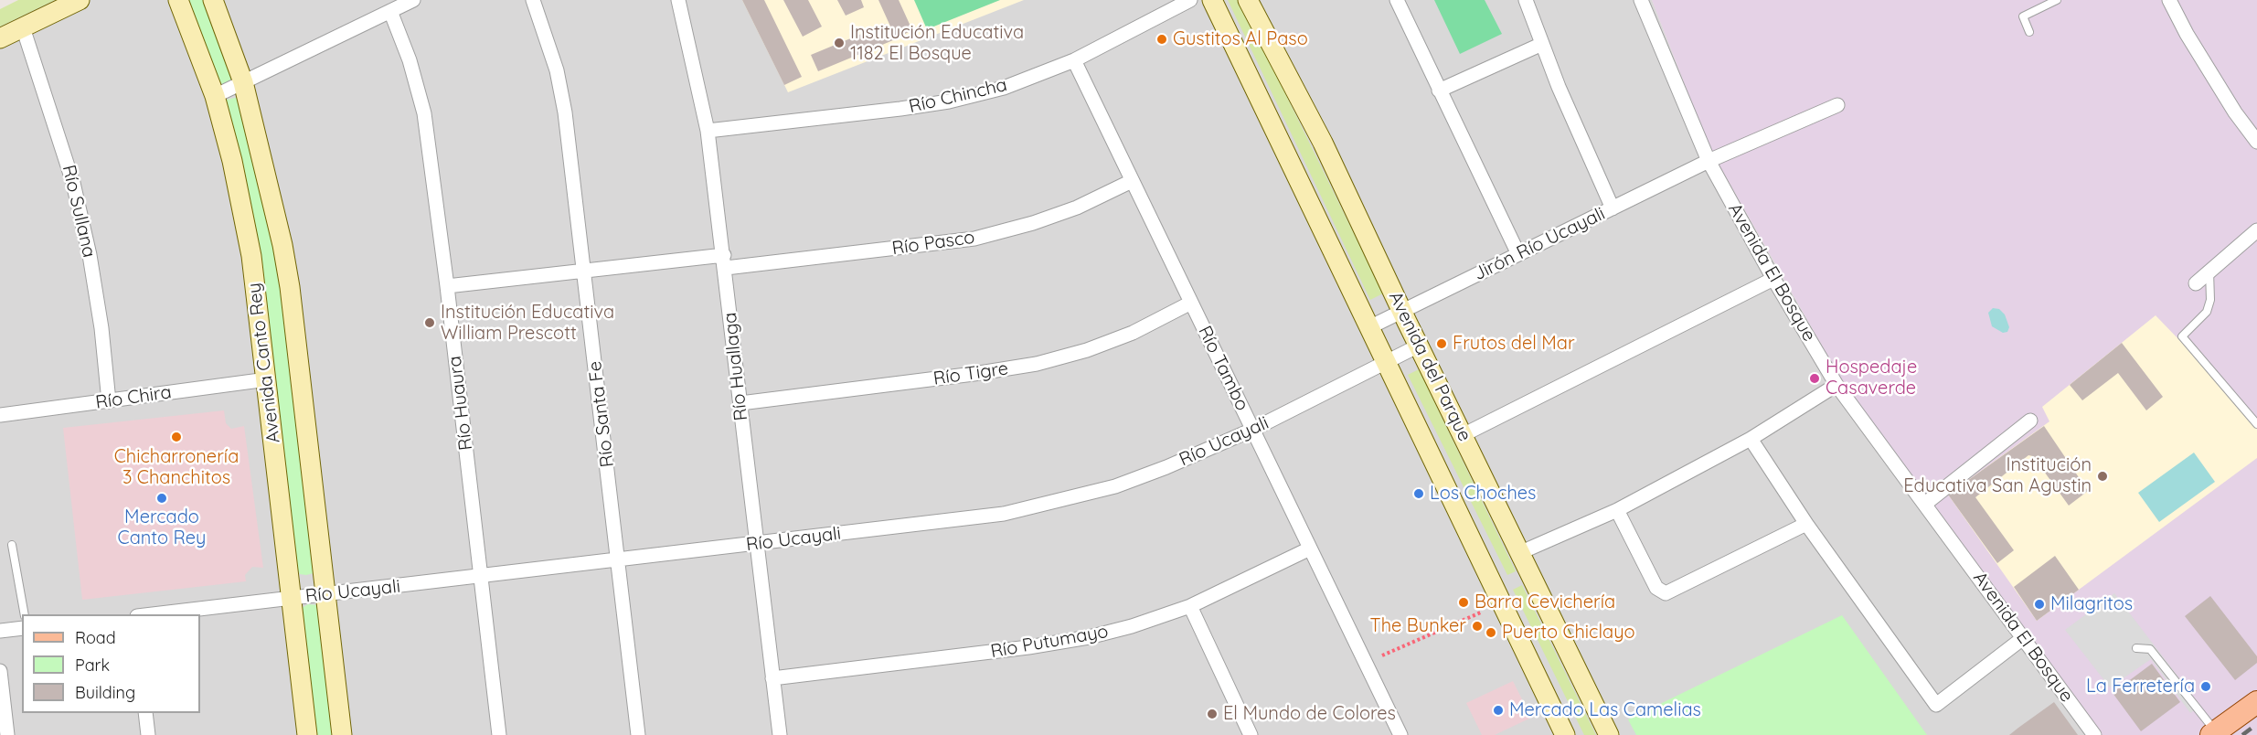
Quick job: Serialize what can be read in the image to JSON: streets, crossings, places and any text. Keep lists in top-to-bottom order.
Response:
{
  "streets": {
    "main road": ["Avenida Canto Rey", "Avenida del Parque"],
    "street": [
      "Río Chincha",
      "Río Sullana",
      "Río Pasco",
      "Jirón Río Ucayali",
      "Avenida El Bosque",
      "Río Huallaga",
      "Río Tambo",
      "Río Tigre",
      "Río Chira",
      "Río Huaura",
      "Río Santa Fe",
      "Río Ucayali",
      "Río Putumayo"
    ]
  },
  "crossings": [
    ["Río Chincha", "Río Huallaga"],
    ["Río Chincha", "Río Tambo"],
    ["Río Sullana", "Río Chira"],
    ["Río Pasco", "Río Huallaga"],
    ["Río Pasco", "Río Tambo"],
    ["Río Pasco", "Río Huaura"],
    ["Río Pasco", "Río Santa Fe"],
    ["Jirón Río Ucayali", "Avenida El Bosque"],
    ["Jirón Río Ucayali", "Avenida del Parque"],
    ["Avenida Canto Rey", "Río Chira"],
    ["Avenida Canto Rey", "Río Ucayali"],
    ["Río Huallaga", "Río Tigre"],
    ["Río Huallaga", "Río Ucayali"],
    ["Río Huallaga", "Río Putumayo"],
    ["Avenida del Parque", "Río Ucayali"],
    ["Río Tambo", "Río Tigre"],
    ["Río Tambo", "Río Ucayali"],
    ["Río Tambo", "Río Putumayo"],
    ["Río Huaura", "Río Ucayali"],
    ["Río Santa Fe", "Río Ucayali"]
  ],
  "places": [
    "Gustitos Al Paso",
    "Institución Educativa 1182 El Bosque",
    "Institución Educativa William Prescott",
    "Frutos del Mar",
    "Hospedaje Casaverde",
    "Chicharronería 3 Chanchitos",
    "Institución Educativa San Agustin",
    "Los Choches",
    "Mercado Canto Rey",
    "Barra Cevichería",
    "Milagritos",
    "The Bunker",
    "Puerto Chiclayo",
    "La Ferretería",
    "Mercado Las Camelias",
    "El Mundo de Colores"
  ],
  "legend": ["Road", "Park", "Building"]
}
